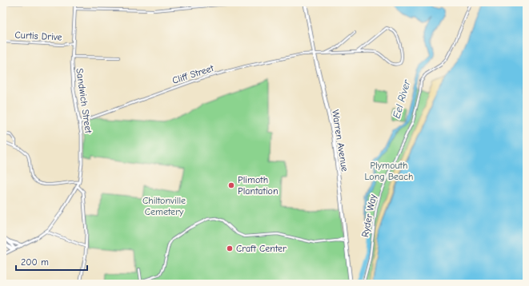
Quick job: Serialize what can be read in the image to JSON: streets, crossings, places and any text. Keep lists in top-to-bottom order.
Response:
{
  "streets": {
    "main road": ["Warren Avenue"],
    "street": [
      "Curtis Drive",
      "Cliff Street",
      "Sandwich Street",
      "Ryder Way"
    ]
  },
  "crossings": [
    ["Curtis Drive", "Sandwich Street"],
    ["Cliff Street", "Sandwich Street"],
    ["Cliff Street", "Warren Avenue"]
  ],
  "water": ["Eel River"],
  "parks": ["Plymouth Long Beach", "Chiltonville Cemetery"],
  "places": ["Plimoth Plantation", "Craft Center"],
  "scale_bar": "200 m"
}
